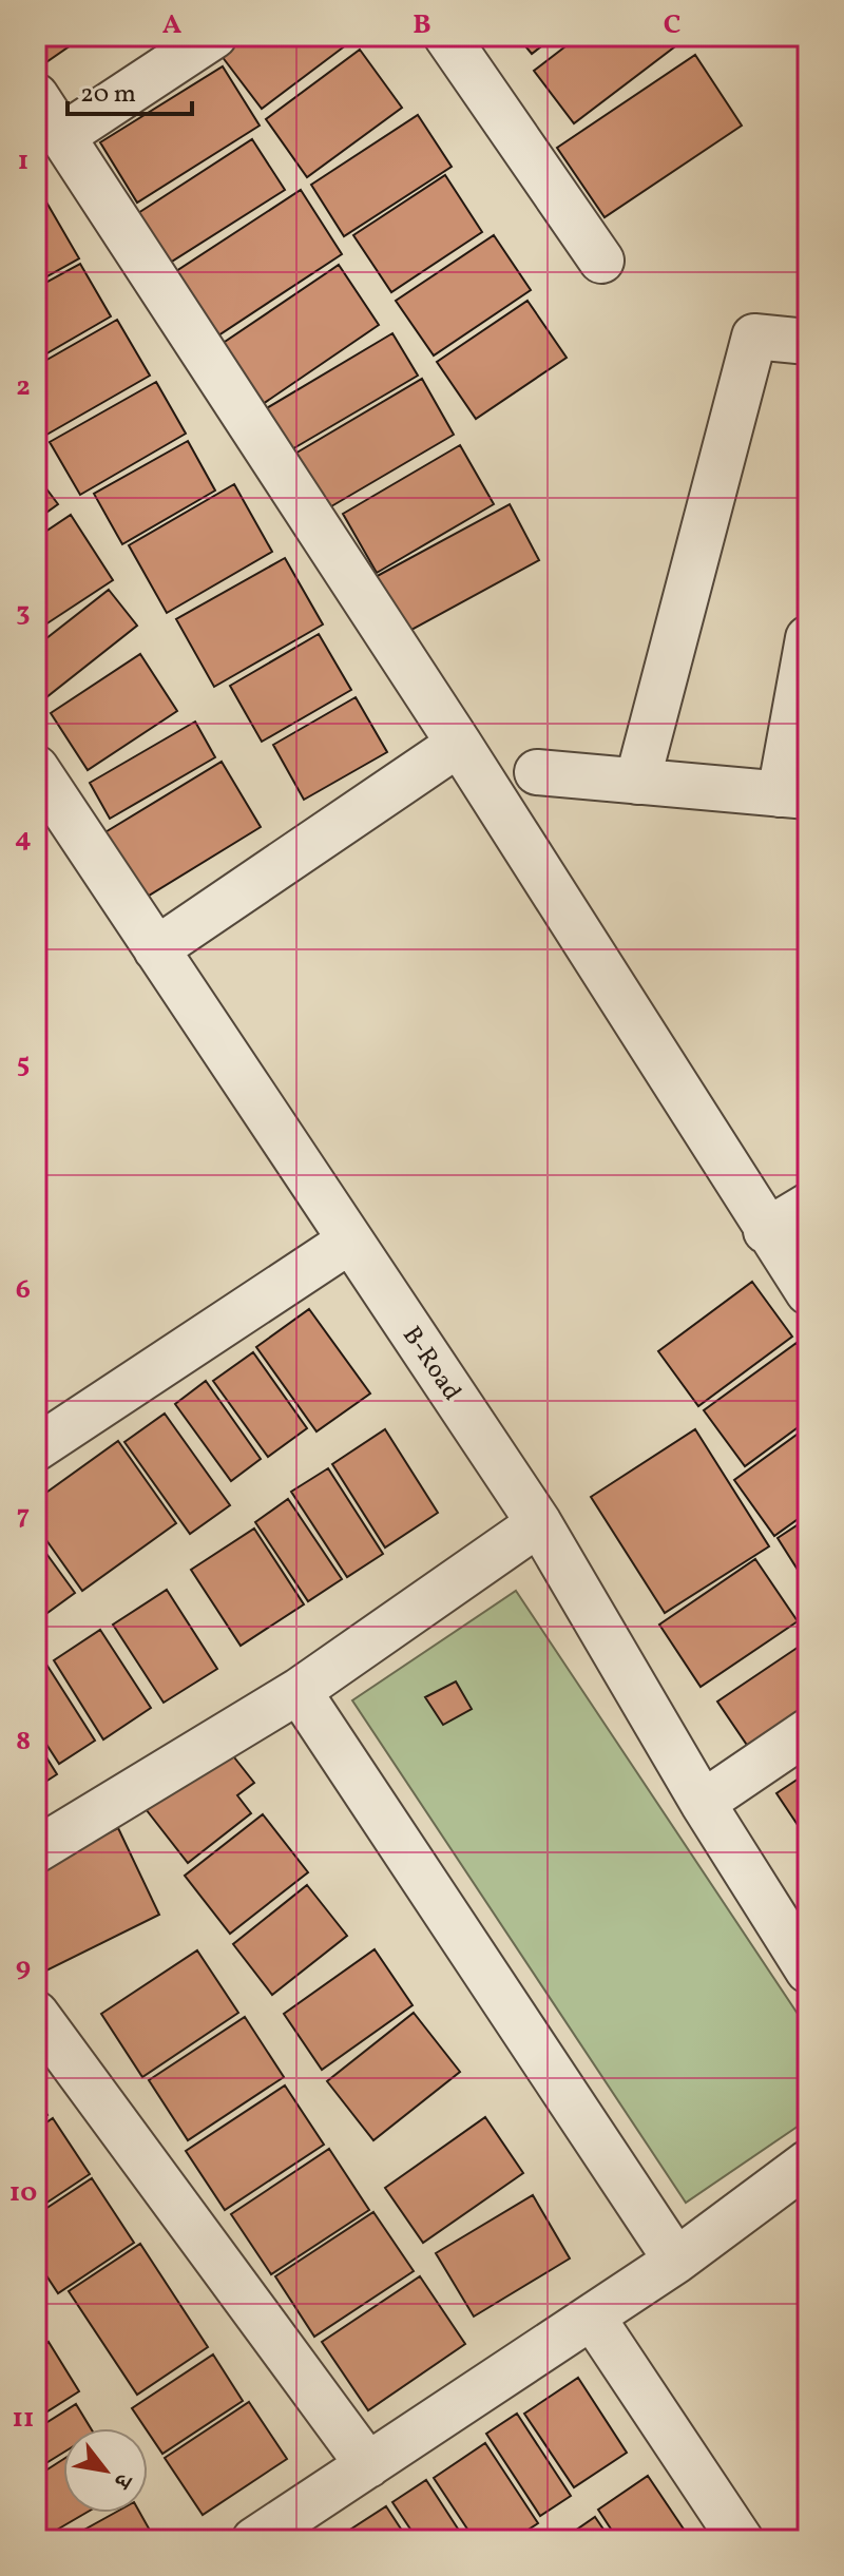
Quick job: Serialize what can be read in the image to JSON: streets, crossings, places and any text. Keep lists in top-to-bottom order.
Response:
{
  "streets": {
    "street": ["B-Road"]
  },
  "scale_bar": "20 m",
  "north": "bottom right",
  "grid": {
    "columns": ["A", "B", "C"],
    "rows": [
      "1",
      "2",
      "3",
      "4",
      "5",
      "6",
      "7",
      "8",
      "9",
      "10",
      "11"
    ]
  }
}
